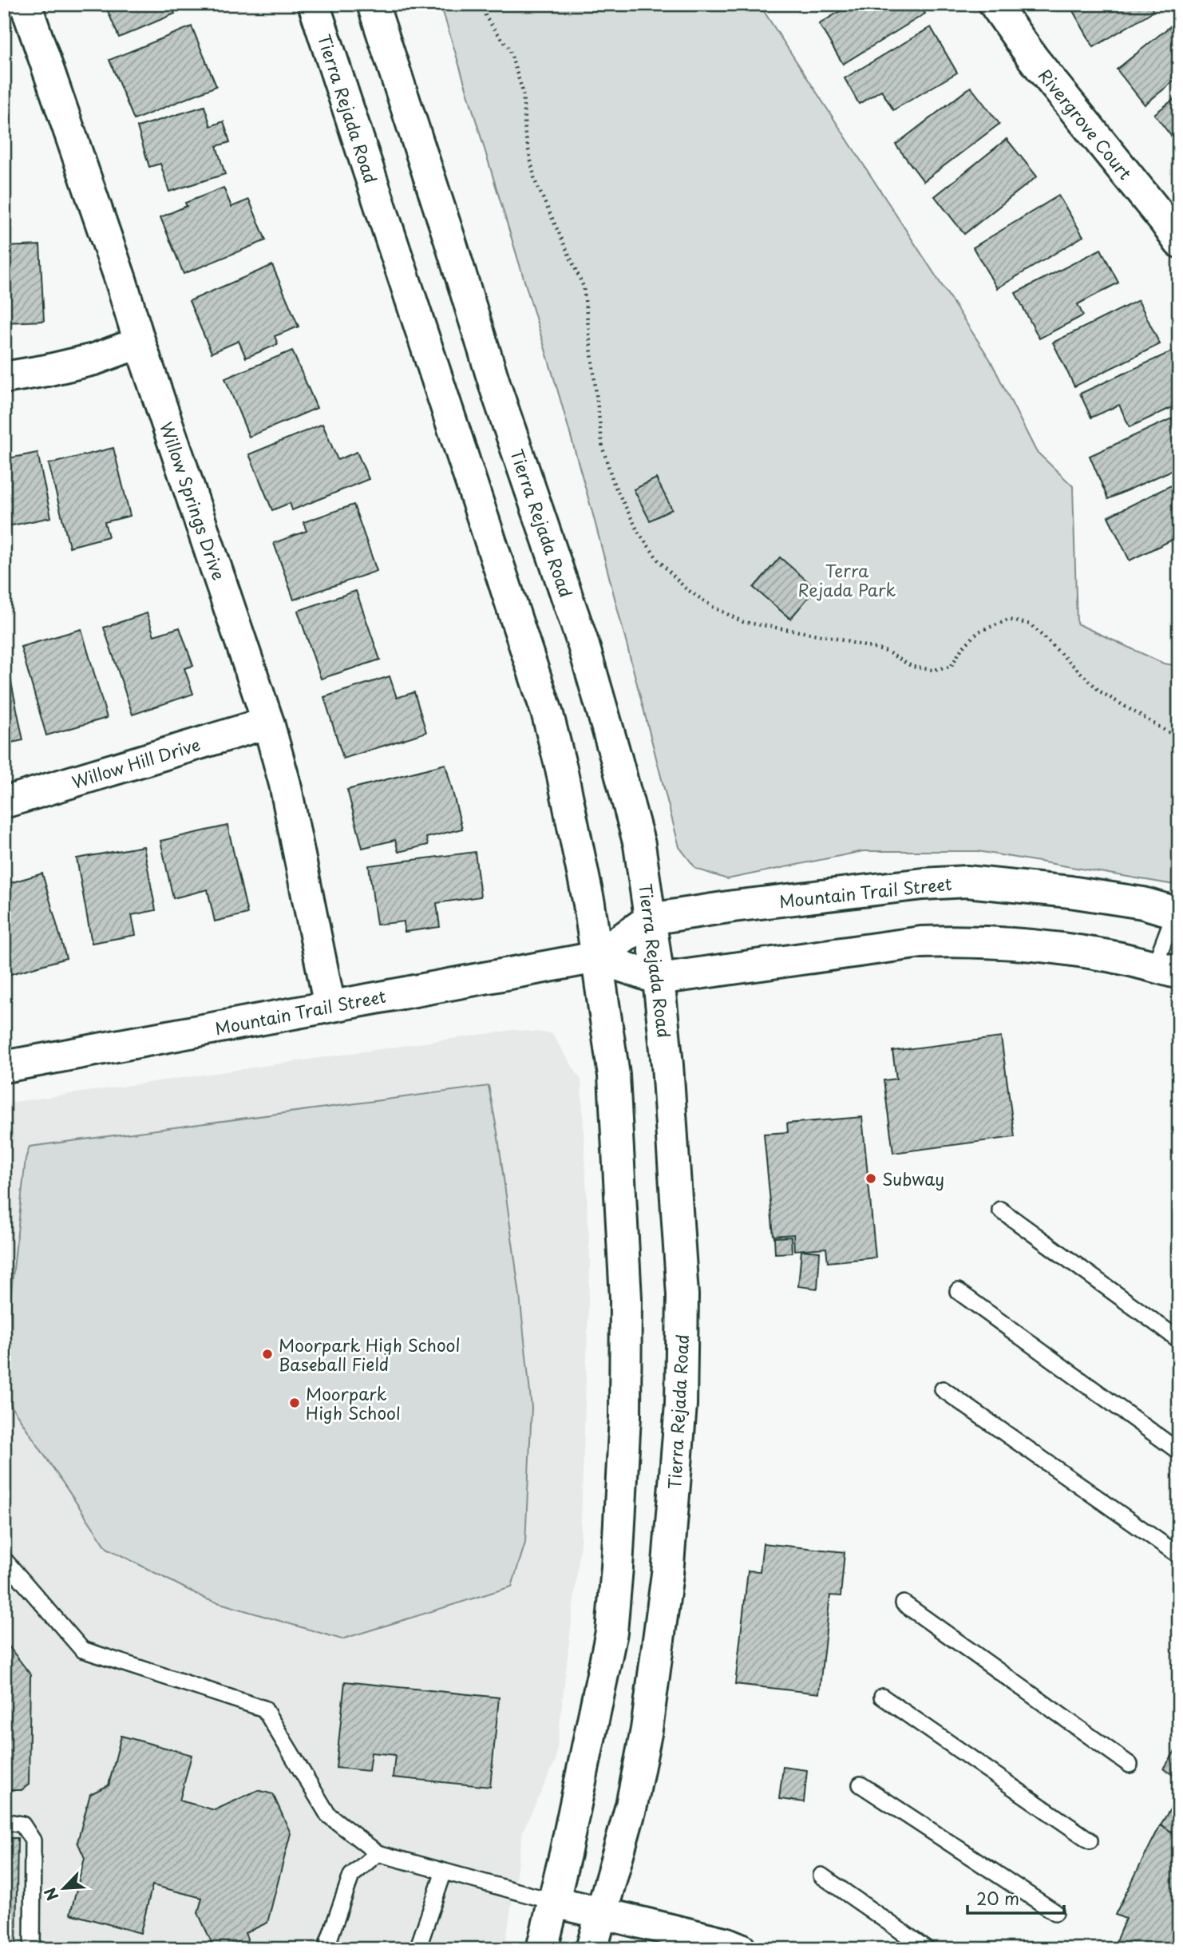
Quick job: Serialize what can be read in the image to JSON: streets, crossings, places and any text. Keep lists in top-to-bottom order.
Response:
{
  "streets": {
    "main road": [
      "Tierra Rejada Road",
      "Rivergrove Court",
      "Willow Springs Drive",
      "Willow Hill Drive",
      "Mountain Trail Street"
    ]
  },
  "crossings": [
    ["Tierra Rejada Road", "Mountain Trail Street"],
    ["Willow Springs Drive", "Willow Hill Drive"],
    ["Willow Springs Drive", "Mountain Trail Street"]
  ],
  "parks": ["Terra Rejada Park"],
  "places": ["Subway", "Moorpark High School Baseball Field", "Moorpark High School"],
  "scale_bar": "20 m",
  "north": "bottom left"
}
